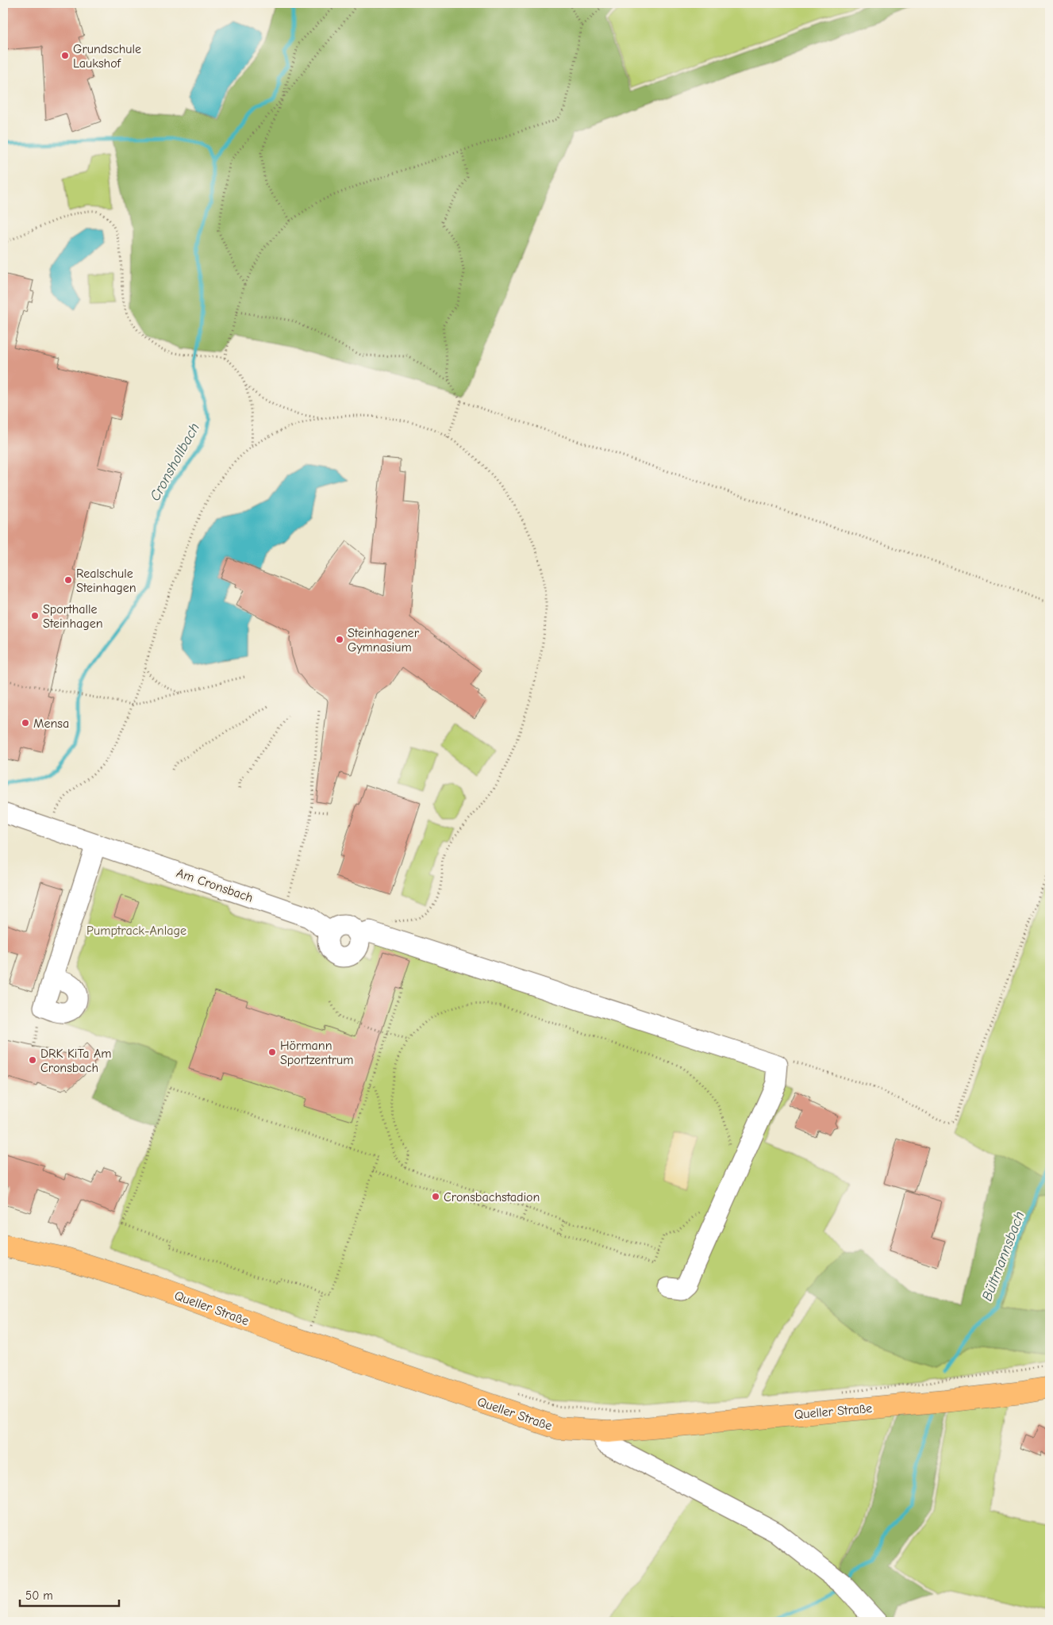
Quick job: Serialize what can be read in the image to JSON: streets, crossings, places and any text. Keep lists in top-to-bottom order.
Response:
{
  "streets": {
    "main road": ["Queller Straße"],
    "street": ["Am Cronsbach"]
  },
  "water": ["Cronshollbach", "Bültmannsbach"],
  "parks": ["Pumptrack-Anlage"],
  "places": [
    "Grundschule Laukshof",
    "Realschule Steinhagen",
    "Sporthalle Steinhagen",
    "Steinhagener Gymnasium",
    "Mensa",
    "Hörmann Sportzentrum",
    "DRK KiTa Am Cronsbach",
    "Cronsbachstadion"
  ],
  "scale_bar": "50 m"
}
